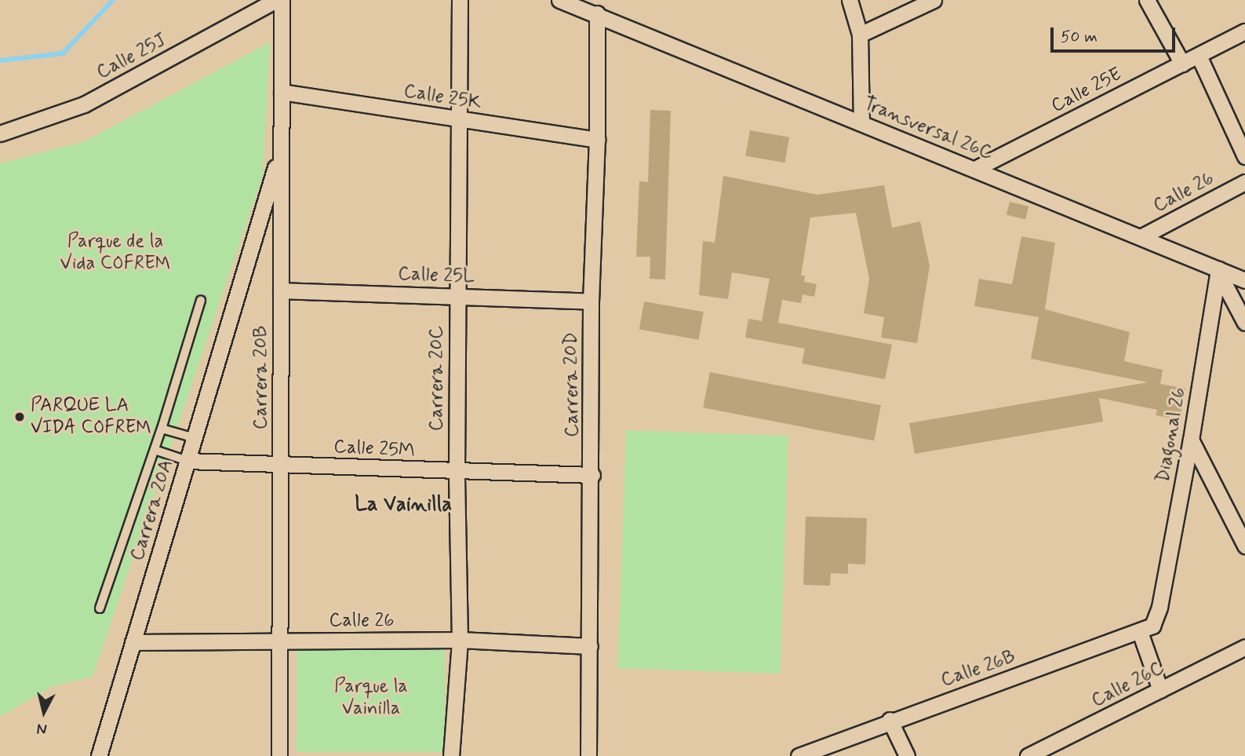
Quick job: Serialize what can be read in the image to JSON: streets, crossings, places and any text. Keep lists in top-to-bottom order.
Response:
{
  "streets": {
    "street": [
      "Calle 25J",
      "Calle 25E",
      "Calle 25K",
      "Transversal 26C",
      "Calle 26",
      "Calle 25L",
      "Carrera 20B",
      "Carrera 20C",
      "Carrera 20D",
      "Diagonal 26",
      "Calle 25M",
      "Carrera 20A",
      "Calle 26B",
      "Calle 26C"
    ]
  },
  "crossings": [
    ["Calle 25E", "Transversal 26C"],
    ["Calle 25K", "Carrera 20B"],
    ["Calle 25K", "Carrera 20C"],
    ["Calle 25K", "Carrera 20D"],
    ["Transversal 26C", "Calle 26"],
    ["Transversal 26C", "Carrera 20D"],
    ["Transversal 26C", "Diagonal 26"],
    ["Calle 26", "Carrera 20B"],
    ["Calle 26", "Carrera 20C"],
    ["Calle 26", "Carrera 20D"],
    ["Calle 26", "Carrera 20A"],
    ["Calle 25L", "Carrera 20B"],
    ["Calle 25L", "Carrera 20C"],
    ["Calle 25L", "Carrera 20D"],
    ["Carrera 20B", "Calle 25M"],
    ["Carrera 20B", "Carrera 20A"],
    ["Carrera 20C", "Calle 25M"],
    ["Carrera 20D", "Calle 25M"],
    ["Diagonal 26", "Calle 26B"],
    ["Calle 25M", "Carrera 20A"]
  ],
  "districts": ["La Vainilla"],
  "parks": ["Parque de la Vida COFREM", "Parque la Vainilla"],
  "places": ["PARQUE LA VIDA COFREM"],
  "scale_bar": "50 m",
  "north": "bottom"
}
